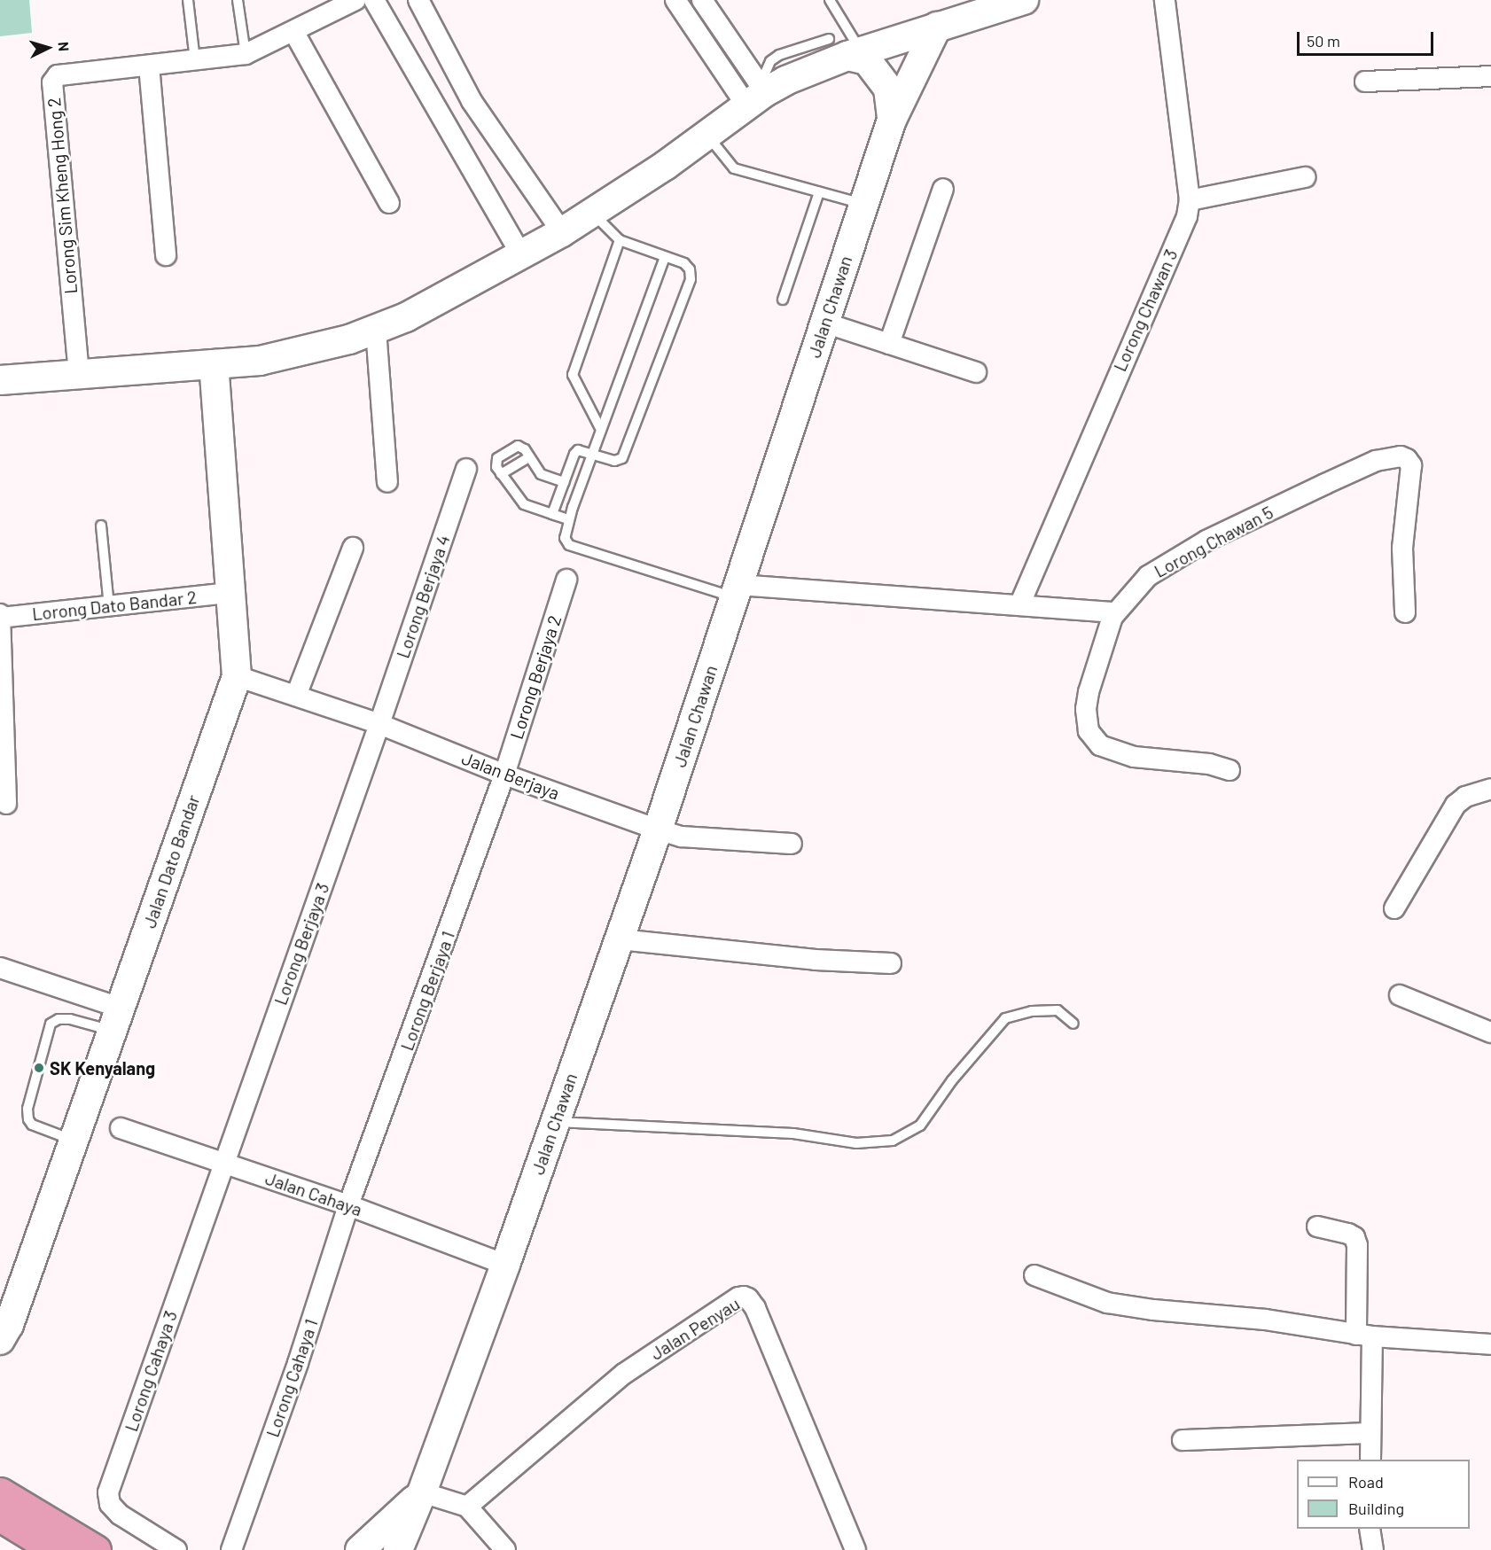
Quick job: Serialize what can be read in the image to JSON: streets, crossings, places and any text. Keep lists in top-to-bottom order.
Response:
{
  "streets": {
    "street": [
      "Lorong Sim Kheng Hong 2",
      "Jalan Chawan",
      "Lorong Chawan 3",
      "Lorong Chawan 5",
      "Lorong Berjaya 4",
      "Lorong Dato Bandar 2",
      "Lorong Berjaya 2",
      "Jalan Berjaya",
      "Jalan Dato Bandar",
      "Lorong Berjaya 3",
      "Lorong Berjaya 1",
      "Jalan Cahaya",
      "Jalan Penyau",
      "Lorong Cahaya 3",
      "Lorong Cahaya 1"
    ]
  },
  "crossings": [
    ["Jalan Chawan", "Jalan Berjaya"],
    ["Jalan Chawan", "Jalan Cahaya"],
    ["Lorong Berjaya 4", "Jalan Berjaya"],
    ["Lorong Berjaya 4", "Lorong Berjaya 3"],
    ["Lorong Dato Bandar 2", "Jalan Dato Bandar"],
    ["Lorong Berjaya 2", "Jalan Berjaya"],
    ["Lorong Berjaya 2", "Lorong Berjaya 1"],
    ["Jalan Berjaya", "Jalan Dato Bandar"],
    ["Jalan Berjaya", "Lorong Berjaya 3"],
    ["Jalan Berjaya", "Lorong Berjaya 1"],
    ["Lorong Berjaya 3", "Jalan Cahaya"],
    ["Lorong Berjaya 3", "Lorong Cahaya 3"],
    ["Lorong Berjaya 1", "Jalan Cahaya"],
    ["Lorong Berjaya 1", "Lorong Cahaya 1"],
    ["Jalan Cahaya", "Lorong Cahaya 3"],
    ["Jalan Cahaya", "Lorong Cahaya 1"]
  ],
  "places": ["SK Kenyalang"],
  "legend": ["Road", "Building"],
  "scale_bar": "50 m",
  "north": "right"
}
